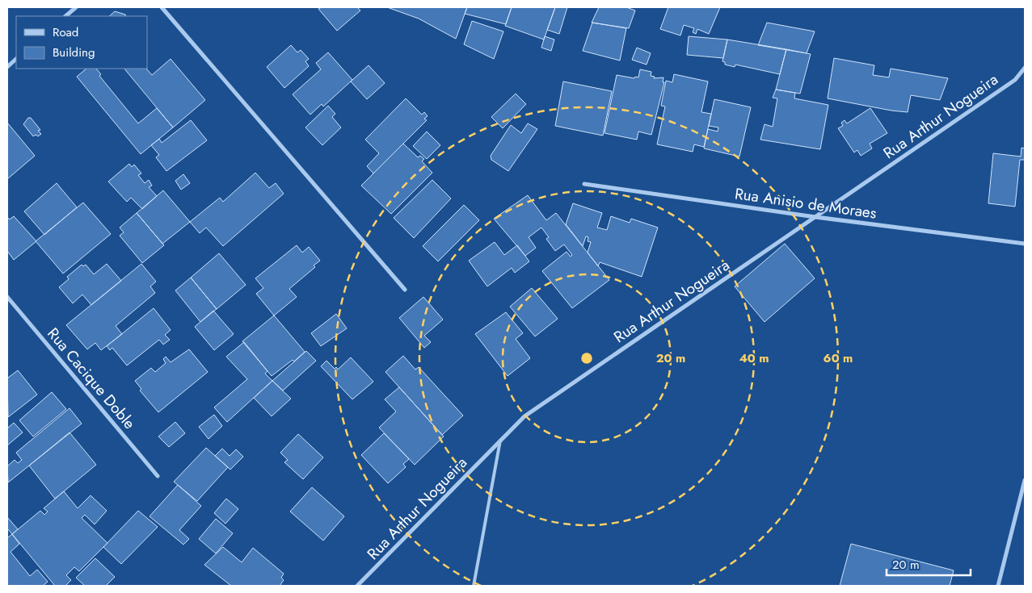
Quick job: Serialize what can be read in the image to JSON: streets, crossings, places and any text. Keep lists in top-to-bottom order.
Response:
{
  "streets": {
    "street": ["Rua Arthur Nogueira", "Rua Anisio de Moraes", "Rua Cacique Doble"]
  },
  "crossings": [
    ["Rua Arthur Nogueira", "Rua Anisio de Moraes"]
  ],
  "legend": ["Road", "Building"],
  "scale_bar": "20 m",
  "rings": ["20 m", "40 m", "60 m"]
}
